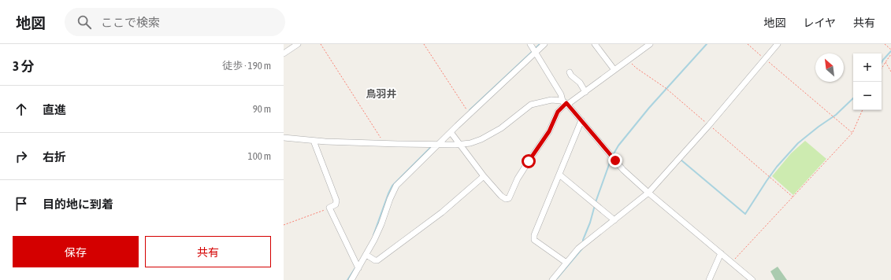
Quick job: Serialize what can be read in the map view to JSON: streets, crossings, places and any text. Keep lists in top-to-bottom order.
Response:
{
  "districts": ["鳥羽井"],
  "north": "top left",
  "page": {
    "header": "地図",
    "search": "ここで検索",
    "nav": ["地図", "レイヤ", "共有"],
    "heading": ["3 分", "徒歩 · 190 m"],
    "map_buttons": ["+", "−"],
    "list": [
      ["直進", "90 m"],
      ["右折", "100 m"],
      "目的地に到着"
    ],
    "buttons": ["保存", "共有"]
  }
}
